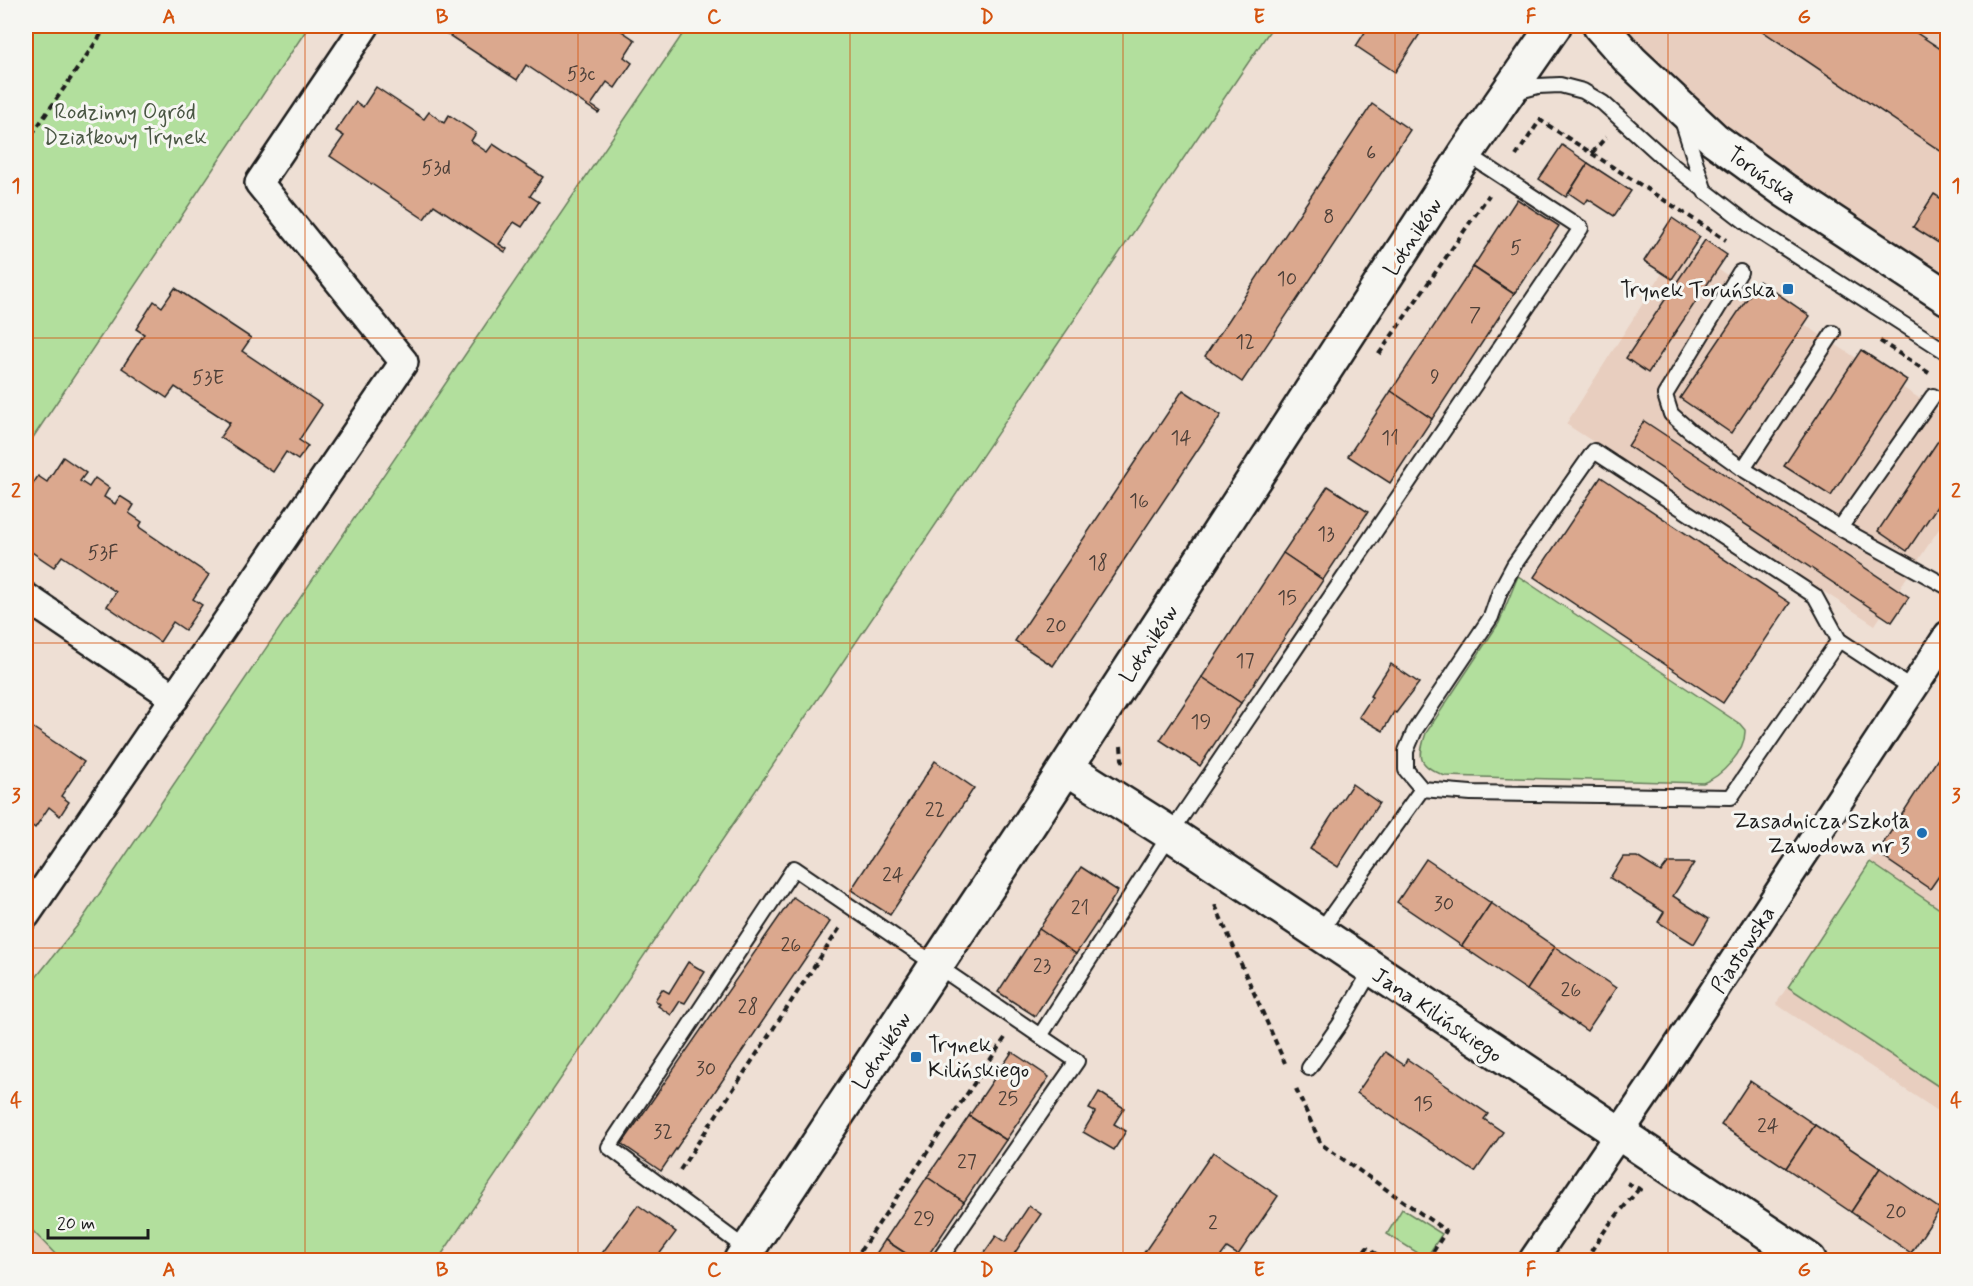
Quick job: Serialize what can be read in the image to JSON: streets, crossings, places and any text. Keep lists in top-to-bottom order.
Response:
{
  "streets": {
    "street": [
      "Toruńska",
      "Lotników",
      "Piastowska",
      "Jana Kilińskiego"
    ]
  },
  "crossings": [
    ["Lotników", "Jana Kilińskiego"],
    ["Piastowska", "Jana Kilińskiego"]
  ],
  "parks": ["Rodzinny Ogród Działkowy Trynek"],
  "places": {
    "transit": ["Trynek Toruńska", "Trynek Kilińskiego"],
    "other": ["Zasadnicza Szkoła Zawodowa nr 3"]
  },
  "house_numbers": [
    "53c",
    "6",
    "53d",
    "8",
    "5",
    "10",
    "7",
    "12",
    "9",
    "53E",
    "14",
    "11",
    "16",
    "13",
    "53F",
    "18",
    "15",
    "20",
    "17",
    "19",
    "22",
    "24",
    "30",
    "21",
    "26",
    "23",
    "26",
    "28",
    "30",
    "25",
    "15",
    "24",
    "32",
    "27",
    "20",
    "29",
    "2"
  ],
  "scale_bar": "20 m",
  "grid": {
    "columns": [
      "A",
      "B",
      "C",
      "D",
      "E",
      "F",
      "G"
    ],
    "rows": [
      "1",
      "2",
      "3",
      "4"
    ]
  }
}
